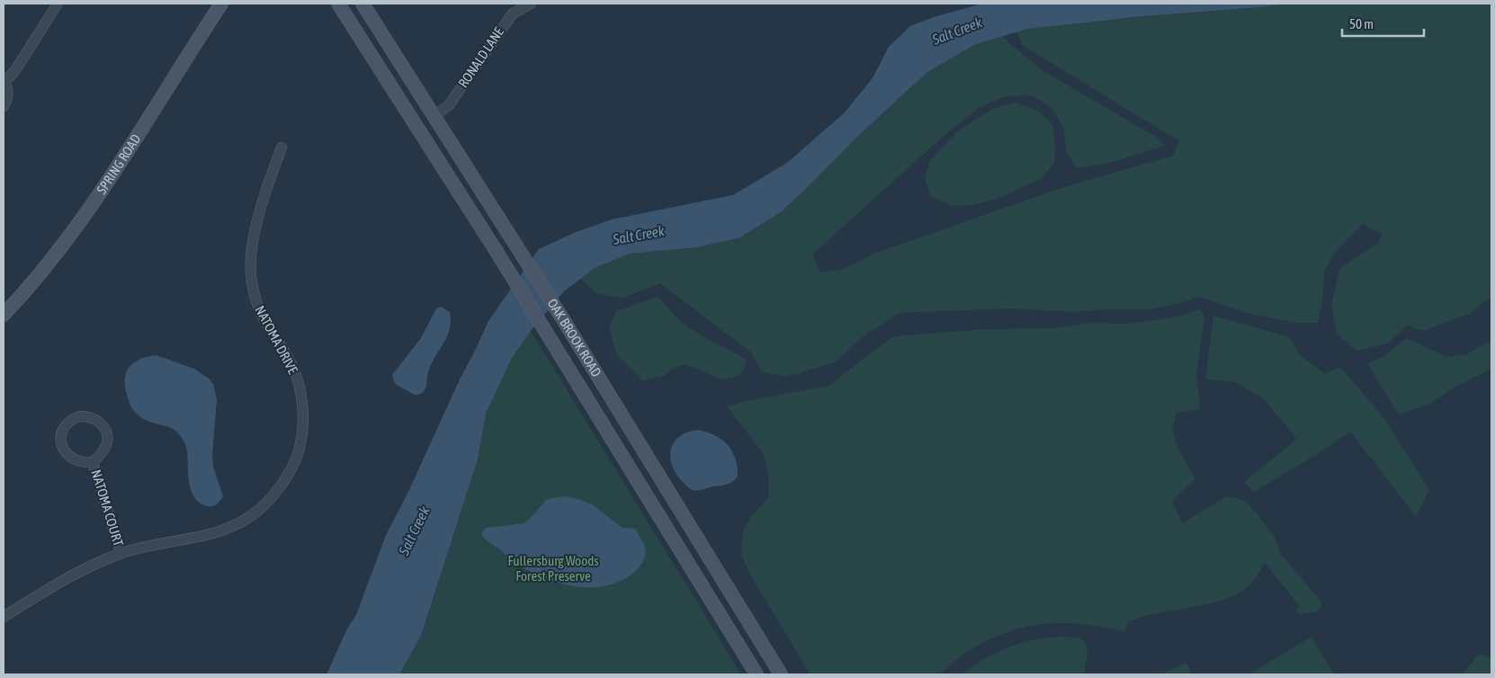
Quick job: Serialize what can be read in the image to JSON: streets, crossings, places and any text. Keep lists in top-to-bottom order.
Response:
{
  "streets": {
    "main road": ["SPRING ROAD", "OAK BROOK ROAD"],
    "street": ["RONALD LANE", "NATOMA DRIVE", "NATOMA COURT"]
  },
  "crossings": [
    ["RONALD LANE", "OAK BROOK ROAD"],
    ["NATOMA DRIVE", "NATOMA COURT"]
  ],
  "water": ["Salt Creek"],
  "parks": ["Fullersburg Woods Forest Preserve"],
  "scale_bar": "50 m"
}
